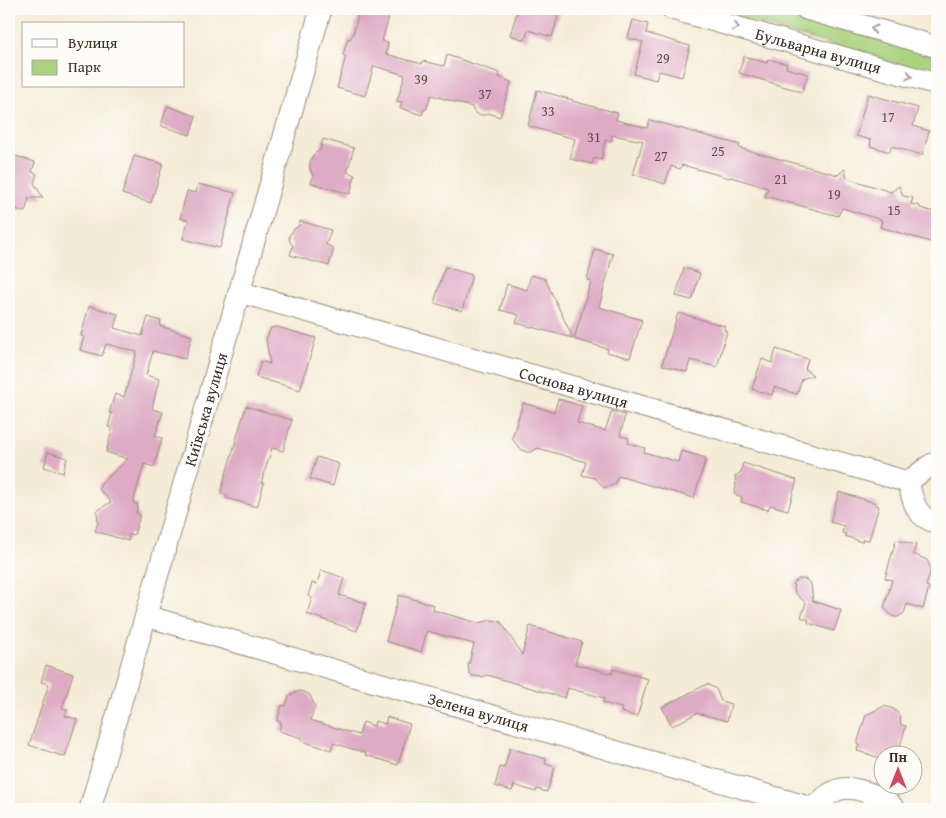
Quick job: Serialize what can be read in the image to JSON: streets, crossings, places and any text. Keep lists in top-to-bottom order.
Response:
{
  "streets": {
    "street": [
      "Бульварна вулиця",
      "Соснова вулиця",
      "Київська вулиця",
      "Зелена вулиця"
    ]
  },
  "crossings": [
    ["Соснова вулиця", "Київська вулиця"],
    ["Київська вулиця", "Зелена вулиця"]
  ],
  "house_numbers": [
    "29",
    "39",
    "37",
    "33",
    "17",
    "31",
    "25",
    "27",
    "21",
    "19",
    "15"
  ],
  "legend": ["Вулиця", "Парк"],
  "north": "top"
}
